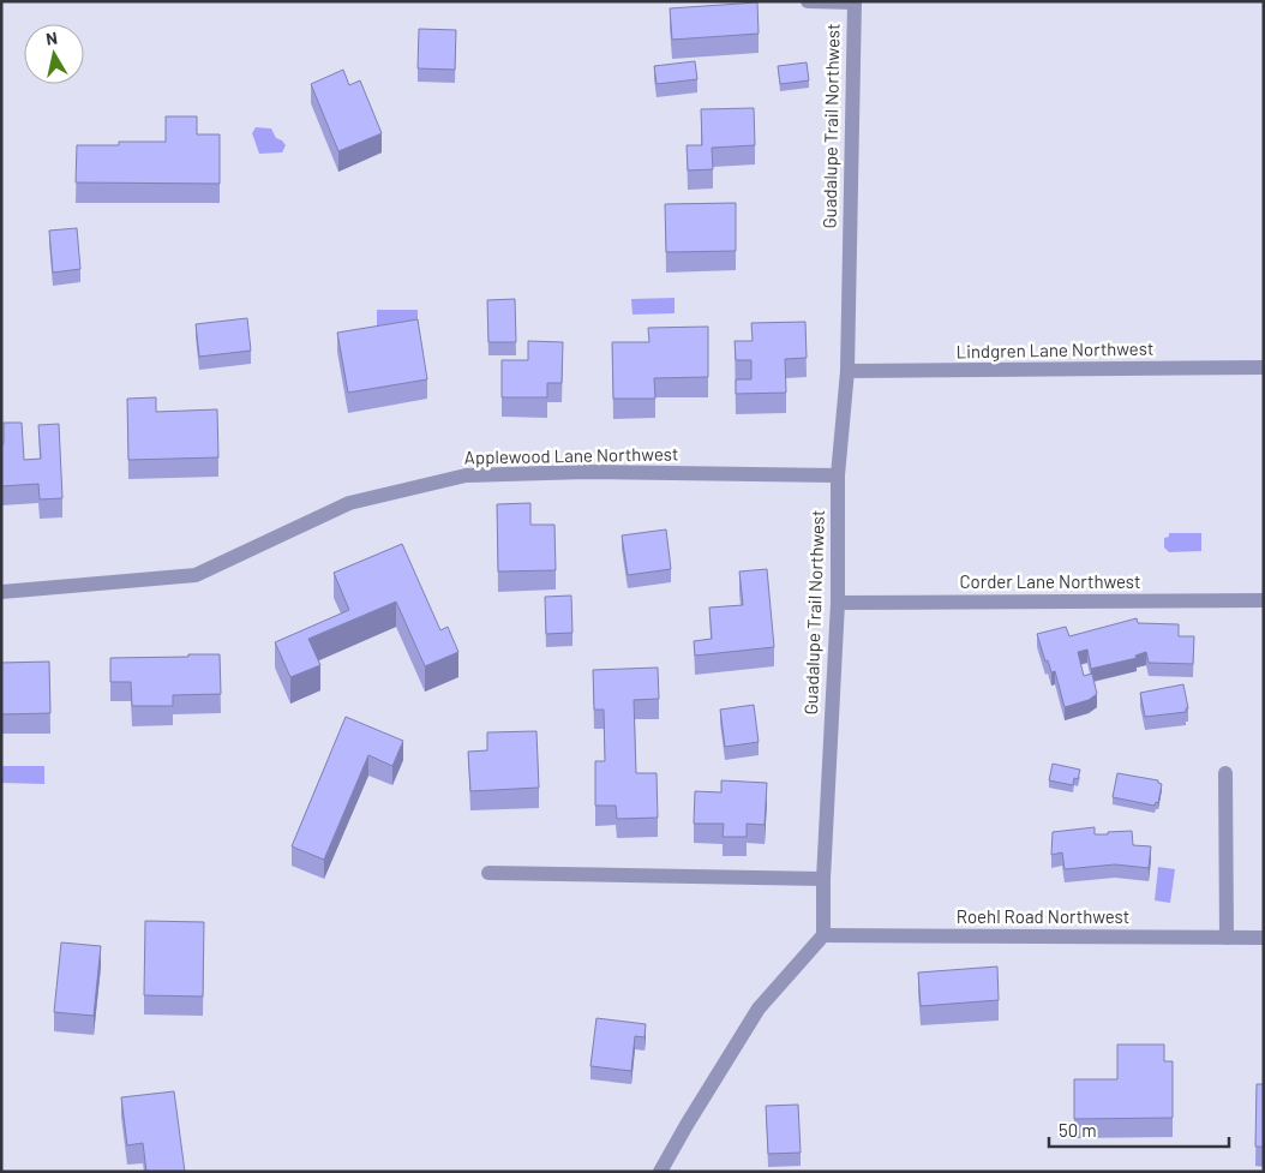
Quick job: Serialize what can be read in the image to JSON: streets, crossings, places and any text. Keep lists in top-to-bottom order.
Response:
{
  "streets": {
    "street": [
      "Guadalupe Trail Northwest",
      "Lindgren Lane Northwest",
      "Applewood Lane Northwest",
      "Corder Lane Northwest",
      "Roehl Road Northwest"
    ]
  },
  "crossings": [
    ["Guadalupe Trail Northwest", "Lindgren Lane Northwest"],
    ["Guadalupe Trail Northwest", "Applewood Lane Northwest"],
    ["Guadalupe Trail Northwest", "Corder Lane Northwest"],
    ["Guadalupe Trail Northwest", "Roehl Road Northwest"]
  ],
  "scale_bar": "50 m",
  "north": "top"
}
